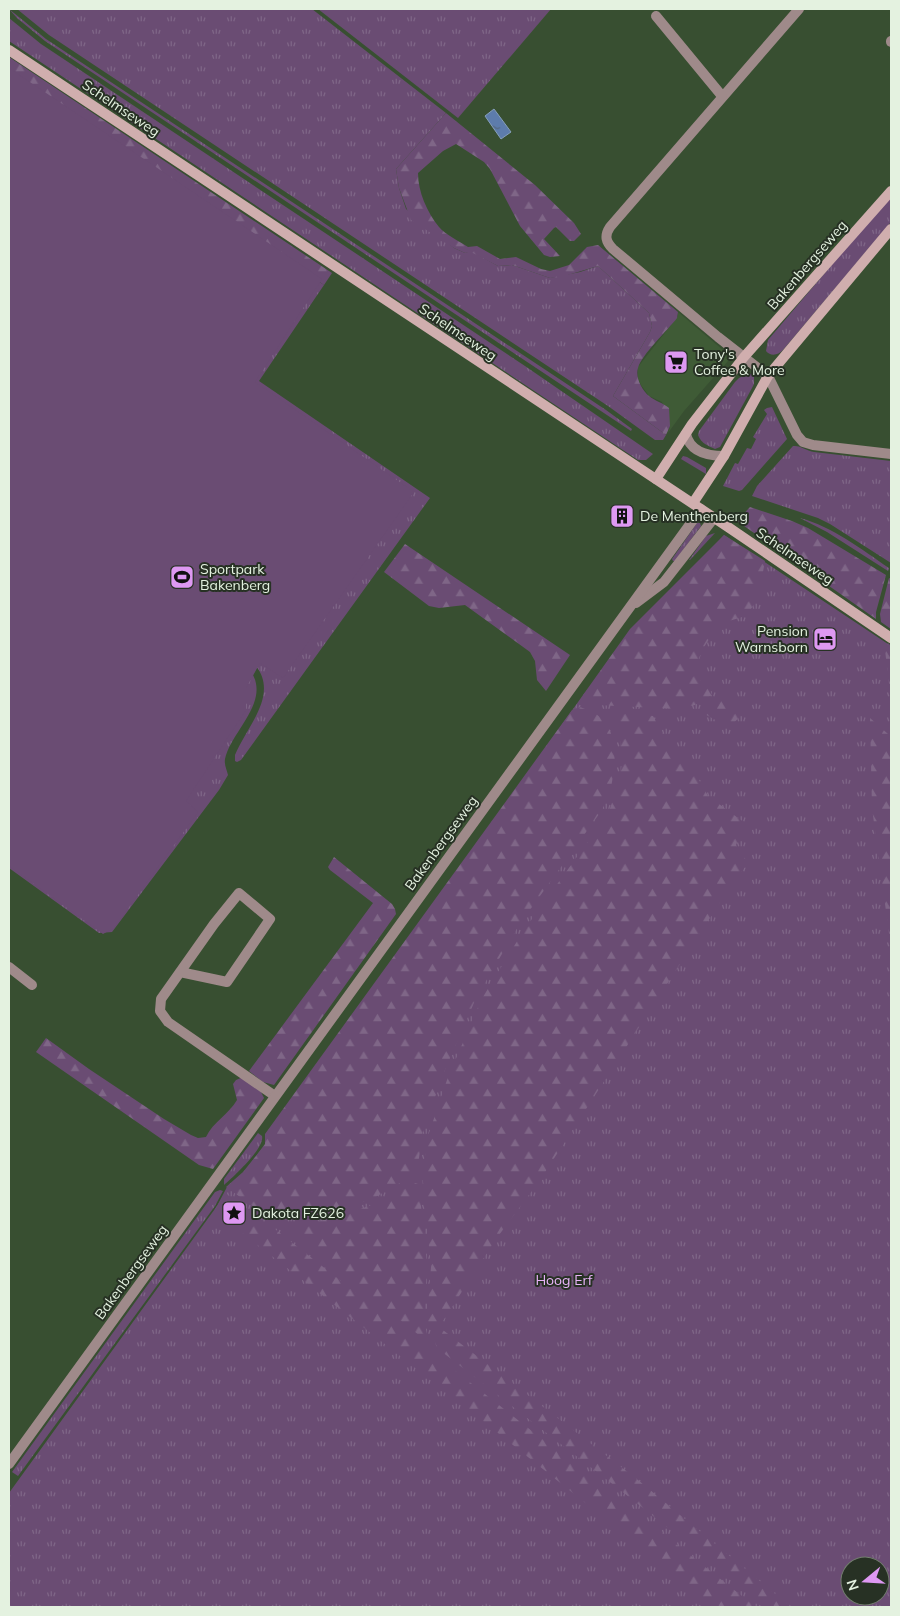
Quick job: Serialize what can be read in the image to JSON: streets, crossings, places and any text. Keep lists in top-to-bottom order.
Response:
{
  "streets": {
    "main road": ["Schelmseweg", "Bakenbergseweg"]
  },
  "crossings": [
    ["Schelmseweg", "Bakenbergseweg"]
  ],
  "parks": ["Hoog Erf"],
  "places": {
    "supermarket": ["Tony's Coffee & More"],
    "building": ["De Menthenberg"],
    "sports": ["Sportpark Bakenberg"],
    "hotel": ["Pension Warnsborn"],
    "place": ["Dakota FZ626"]
  },
  "north": "left"
}
